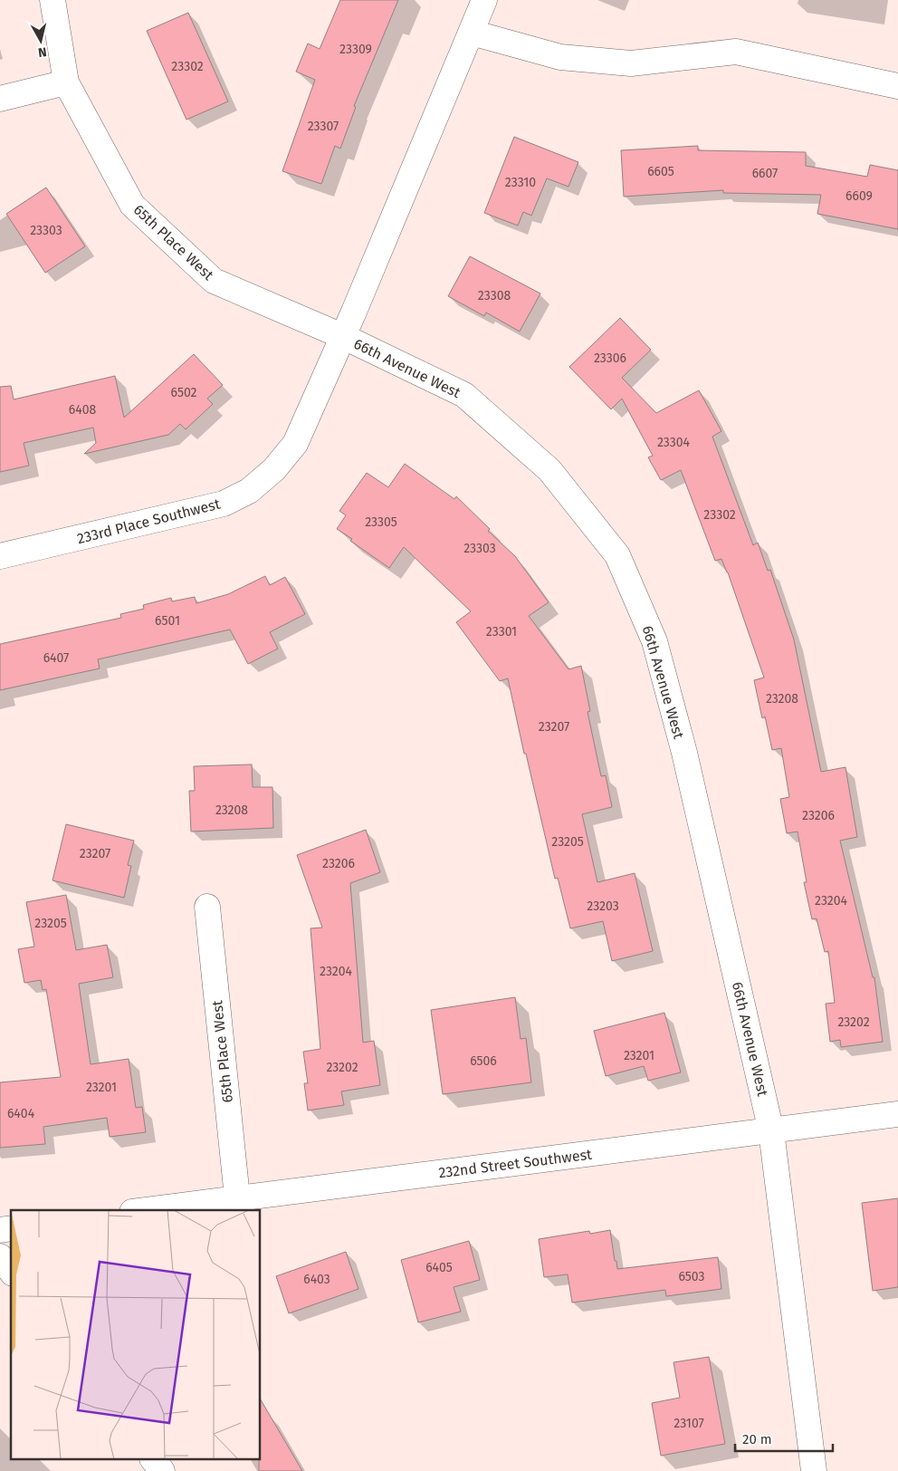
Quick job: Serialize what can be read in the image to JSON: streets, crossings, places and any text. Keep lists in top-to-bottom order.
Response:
{
  "streets": {
    "street": [
      "65th Place West",
      "66th Avenue West",
      "233rd Place Southwest",
      "232nd Street Southwest"
    ]
  },
  "crossings": [
    ["65th Place West", "66th Avenue West"],
    ["65th Place West", "233rd Place Southwest"],
    ["65th Place West", "232nd Street Southwest"],
    ["66th Avenue West", "233rd Place Southwest"],
    ["66th Avenue West", "232nd Street Southwest"]
  ],
  "house_numbers": [
    "23309",
    "23302",
    "23307",
    "6605",
    "6607",
    "23310",
    "6609",
    "23303",
    "23308",
    "23306",
    "6502",
    "6408",
    "23304",
    "23302",
    "23305",
    "23303",
    "6501",
    "23301",
    "6407",
    "23208",
    "23207",
    "23208",
    "23206",
    "23205",
    "23207",
    "23206",
    "23204",
    "23203",
    "23205",
    "23204",
    "23202",
    "23201",
    "6506",
    "23202",
    "23201",
    "6404",
    "6405",
    "6503",
    "6403",
    "23107"
  ],
  "scale_bar": "20 m",
  "north": "bottom"
}
